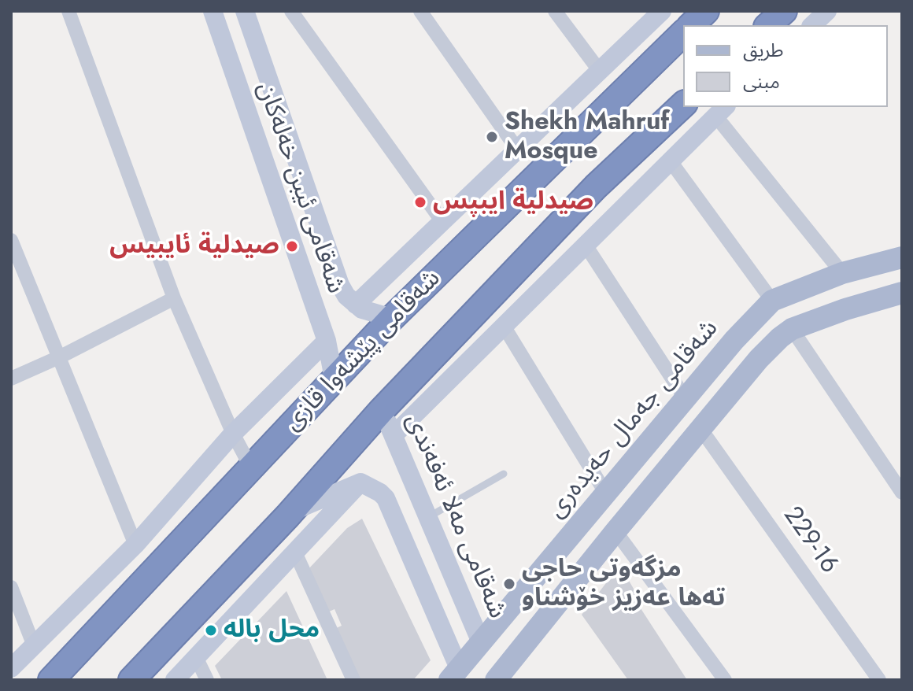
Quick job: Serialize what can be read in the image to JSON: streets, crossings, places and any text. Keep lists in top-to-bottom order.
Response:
{
  "streets": {
    "highway": ["شەقامی پێشەوا قازی"],
    "main road": ["شەقامی جەمال حەیدەری"],
    "street": ["شەقامی ئیبن خەلەکان", "شەقامی مەلا ئەفەندی", "229-16"]
  },
  "crossings": [
    ["شەقامی ئیبن خەلەکان", "شەقامی پێشەوا قازی"],
    ["شەقامی جەمال حەیدەری", "شەقامی مەلا ئەفەندی"]
  ],
  "places": [
    "Shekh Mahruf Mosque",
    "صيدلية ایبپس",
    "صيدلية ئايبيس",
    "مزگەوتی حاجی تەها عەزیز خۆشناو",
    "محل باله"
  ],
  "legend": ["طريق", "مبنى"]
}
